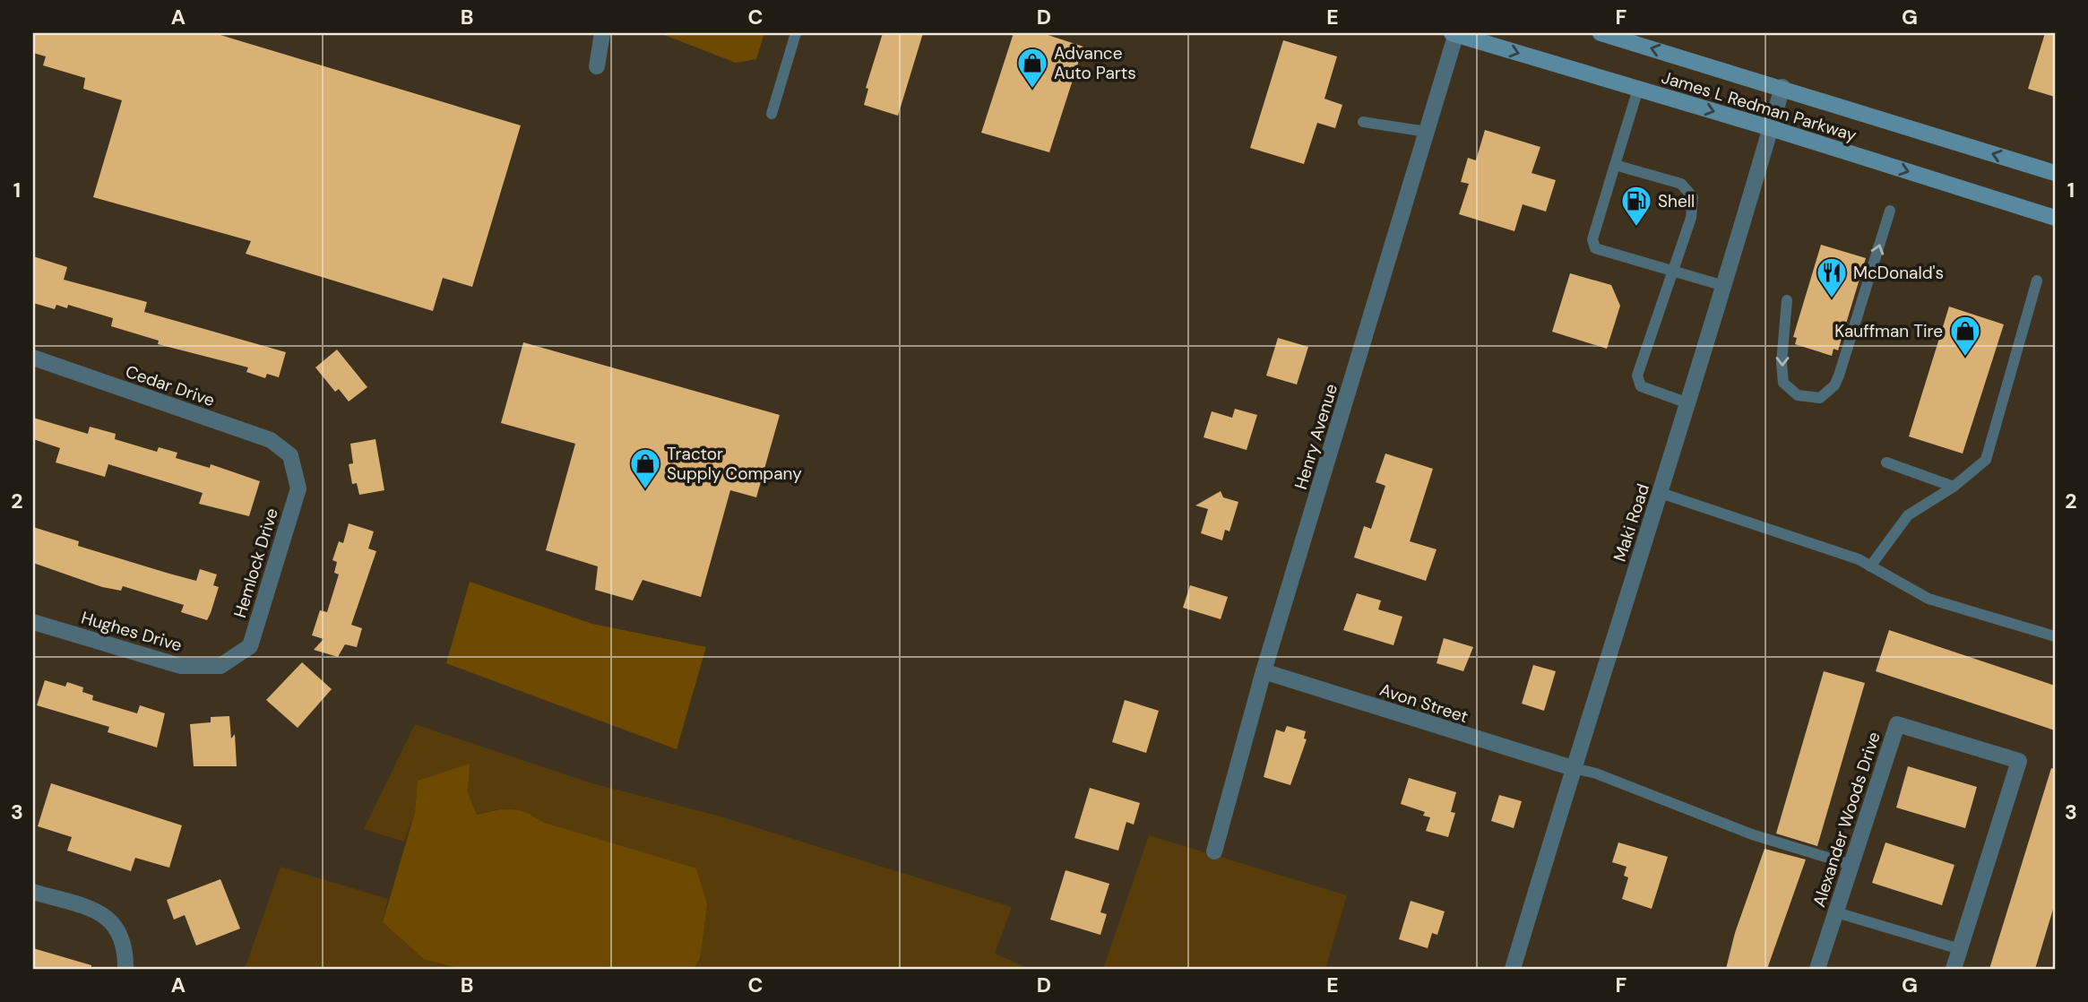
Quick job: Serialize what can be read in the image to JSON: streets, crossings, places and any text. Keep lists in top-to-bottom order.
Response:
{
  "streets": {
    "main road": ["James L Redman Parkway"],
    "street": [
      "Cedar Drive",
      "Henry Avenue",
      "Maki Road",
      "Hemlock Drive",
      "Hughes Drive",
      "Avon Street",
      "Alexander Woods Drive"
    ]
  },
  "crossings": [
    ["James L Redman Parkway", "Henry Avenue"],
    ["James L Redman Parkway", "Maki Road"],
    ["Cedar Drive", "Hemlock Drive"],
    ["Henry Avenue", "Avon Street"],
    ["Maki Road", "Avon Street"],
    ["Hemlock Drive", "Hughes Drive"]
  ],
  "places": {
    "shop": ["Advance Auto Parts", "Kauffman Tire", "Tractor Supply Company"],
    "fuel station": ["Shell"],
    "restaurant": ["McDonald's"]
  },
  "grid": {
    "columns": [
      "A",
      "B",
      "C",
      "D",
      "E",
      "F",
      "G"
    ],
    "rows": ["1", "2", "3"]
  }
}
